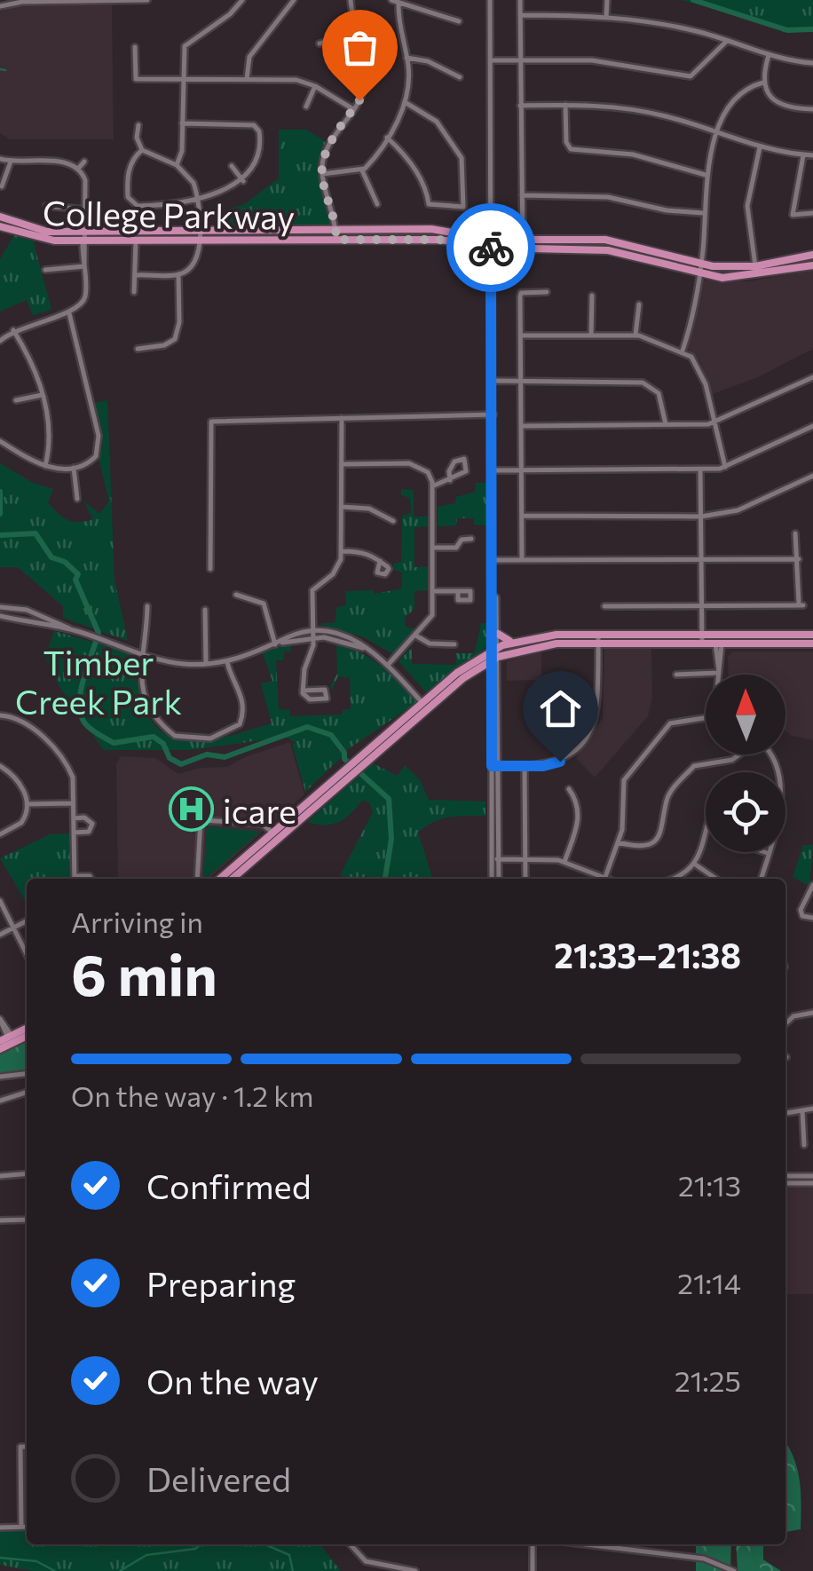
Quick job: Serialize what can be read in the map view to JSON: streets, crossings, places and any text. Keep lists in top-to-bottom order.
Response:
{
  "streets": {
    "main road": ["College Parkway"]
  },
  "parks": ["Timber Creek Park"],
  "places": {
    "hospital": ["icare"]
  },
  "north": "top",
  "page": {
    "heading": ["6 min", "Arriving in", "21:33–21:38"],
    "bar": "On the way · 1.2 km",
    "list": [
      ["Confirmed", "21:13"],
      ["Preparing", "21:14"],
      ["On the way", "21:25"],
      "Delivered"
    ]
  }
}
